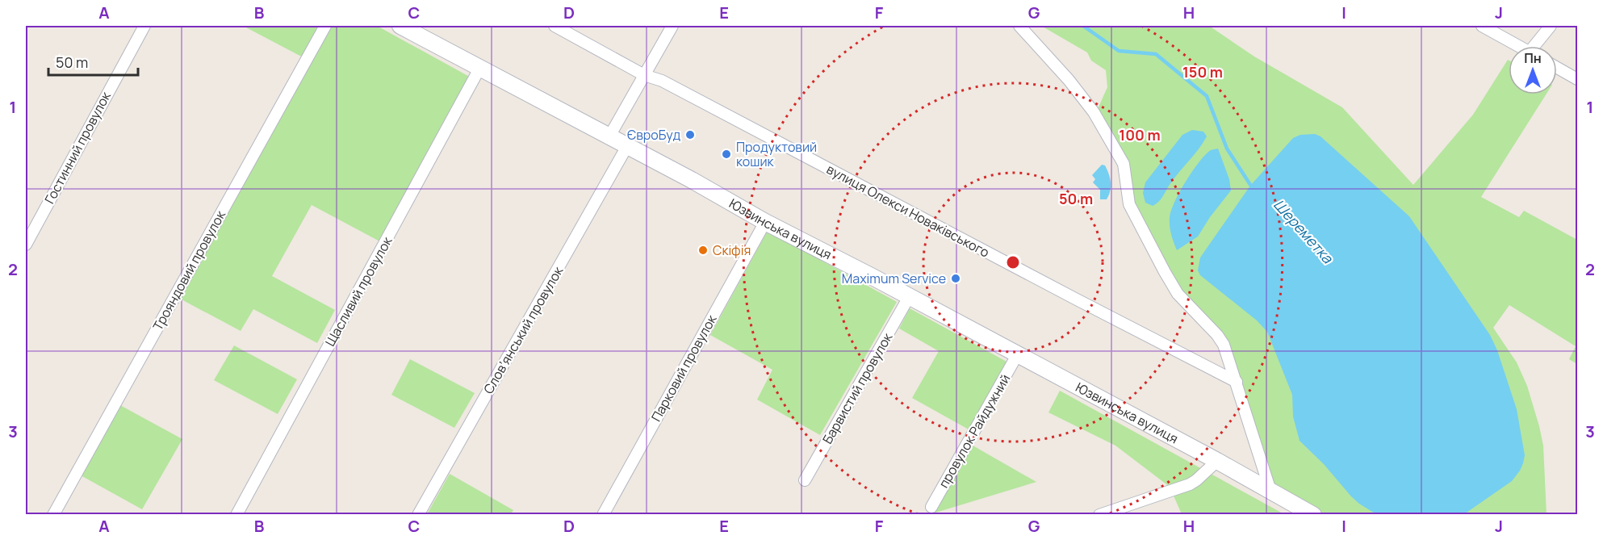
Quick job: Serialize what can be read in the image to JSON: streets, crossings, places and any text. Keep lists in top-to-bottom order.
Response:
{
  "streets": {
    "main road": ["Юзвинська вулиця"],
    "street": [
      "Гостинний провулок",
      "вулиця Олекси Новаківського",
      "Трояндовий провулок",
      "Щасливий провулок",
      "Словʼянський провулок",
      "Парковий провулок",
      "Барвистий провулок",
      "провулок Райдужний"
    ]
  },
  "crossings": [
    ["Юзвинська вулиця", "Щасливий провулок"],
    ["Юзвинська вулиця", "Словʼянський провулок"],
    ["Юзвинська вулиця", "Парковий провулок"],
    ["Юзвинська вулиця", "Барвистий провулок"],
    ["Юзвинська вулиця", "провулок Райдужний"]
  ],
  "water": ["Шереметка"],
  "places": [
    "ЄвроБуд",
    "Продуктовий кошик",
    "Скіфія",
    "Maximum Service"
  ],
  "scale_bar": "50 m",
  "north": "top",
  "grid": {
    "columns": [
      "A",
      "B",
      "C",
      "D",
      "E",
      "F",
      "G",
      "H",
      "I",
      "J"
    ],
    "rows": ["1", "2", "3"]
  },
  "rings": ["150 m", "100 m", "50 m"]
}
